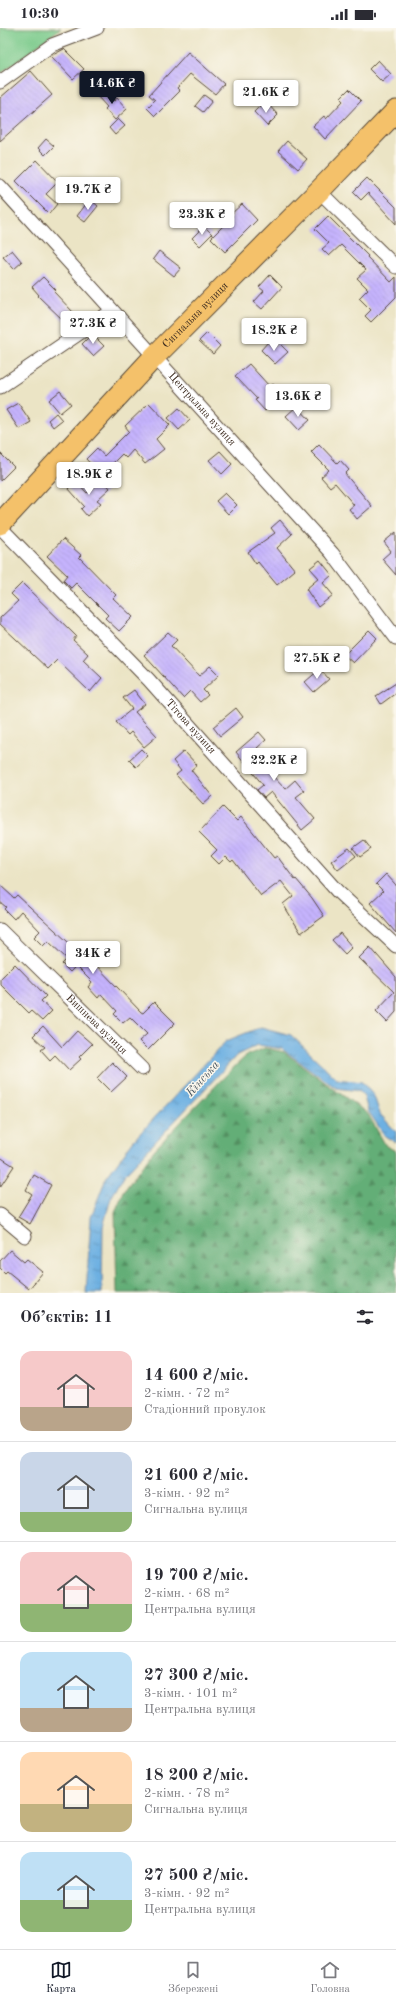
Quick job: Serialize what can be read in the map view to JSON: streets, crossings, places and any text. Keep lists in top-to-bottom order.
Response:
{
  "streets": {
    "main road": ["Сигнальна вулиця"],
    "street": ["Центральна вулиця", "Тітова вулиця", "Вишнева вулиця"]
  },
  "crossings": [
    ["Сигнальна вулиця", "Центральна вулиця"],
    ["Сигнальна вулиця", "Тітова вулиця"]
  ],
  "water": ["Кінська"],
  "page": {
    "status": "10:30",
    "price": [
      "14.6K ₴",
      "21.6K ₴",
      "19.7K ₴",
      "23.3K ₴",
      "27.3K ₴",
      "18.2K ₴",
      "13.6K ₴",
      "18.9K ₴",
      "27.5K ₴",
      "22.2K ₴",
      "34K ₴"
    ],
    "heading": "Об’єктів: 11",
    "list": [
      {
        "name": "14 600 ₴/міс.",
        "note": "2-кімн. · 72 m² · Стадіонний провулок"
      },
      {
        "name": "21 600 ₴/міс.",
        "note": "3-кімн. · 92 m² · Сигнальна вулиця"
      },
      {
        "name": "19 700 ₴/міс.",
        "note": "2-кімн. · 68 m² · Центральна вулиця"
      },
      {
        "name": "27 300 ₴/міс.",
        "note": "3-кімн. · 101 m² · Центральна вулиця"
      },
      {
        "name": "18 200 ₴/міс.",
        "note": "2-кімн. · 78 m² · Сигнальна вулиця"
      },
      {
        "name": "27 500 ₴/міс.",
        "note": "3-кімн. · 92 m² · Центральна вулиця"
      }
    ],
    "tabs": ["Карта", "Збережені", "Головна"]
  }
}
